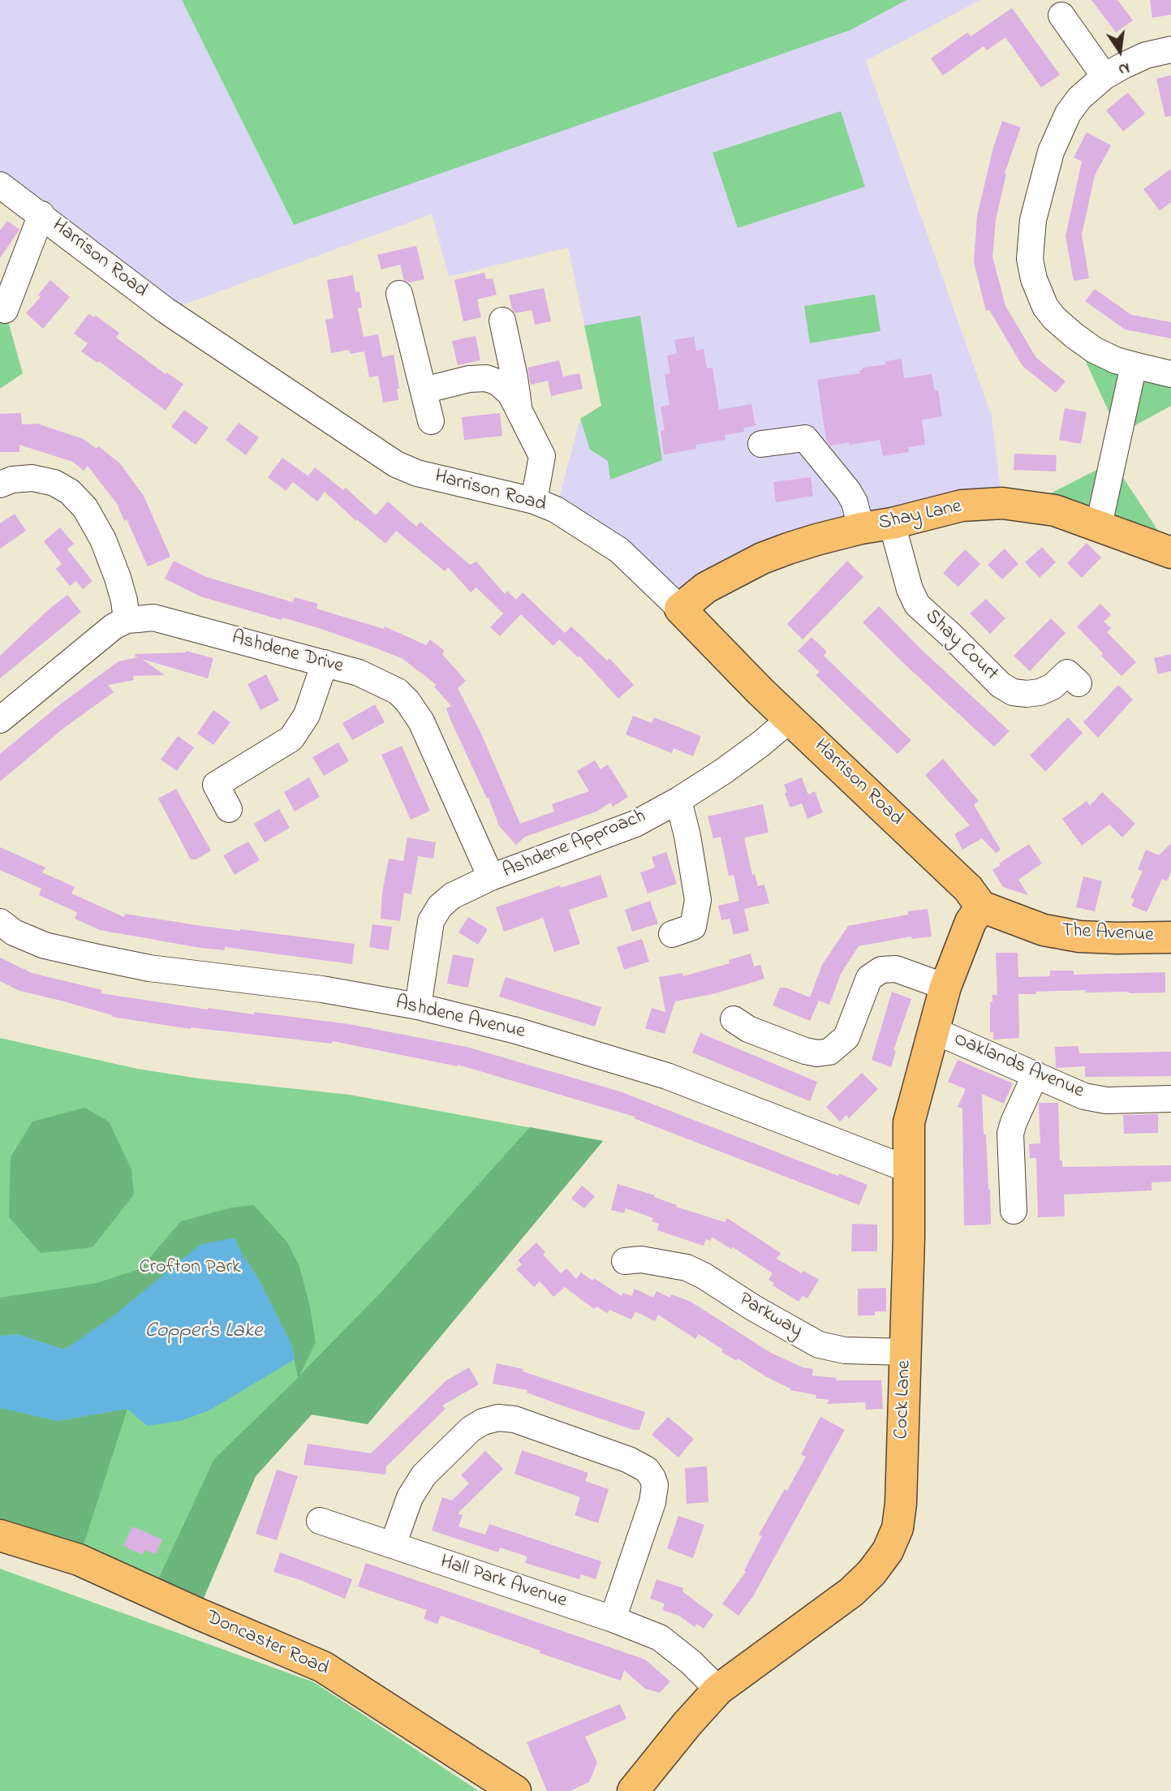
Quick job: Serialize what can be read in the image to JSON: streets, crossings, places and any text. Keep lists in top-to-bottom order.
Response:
{
  "streets": {
    "main road": [
      "Harrison Road",
      "Shay Lane",
      "The Avenue",
      "Cock Lane",
      "Doncaster Road"
    ],
    "street": [
      "Shay Court",
      "Ashdene Drive",
      "Ashdene Approach",
      "Ashdene Avenue",
      "Oaklands Avenue",
      "Parkway",
      "Hall Park Avenue"
    ]
  },
  "crossings": [
    ["Harrison Road", "Shay Lane"],
    ["Harrison Road", "Ashdene Approach"],
    ["Harrison Road", "The Avenue"],
    ["Harrison Road", "Cock Lane"],
    ["Shay Lane", "Shay Court"],
    ["Ashdene Drive", "Ashdene Approach"],
    ["Ashdene Approach", "Ashdene Avenue"],
    ["The Avenue", "Cock Lane"],
    ["Ashdene Avenue", "Cock Lane"],
    ["Oaklands Avenue", "Cock Lane"],
    ["Parkway", "Cock Lane"],
    ["Cock Lane", "Hall Park Avenue"]
  ],
  "water": ["Copper's Lake"],
  "parks": ["Crofton Park"],
  "north": "bottom"
}
